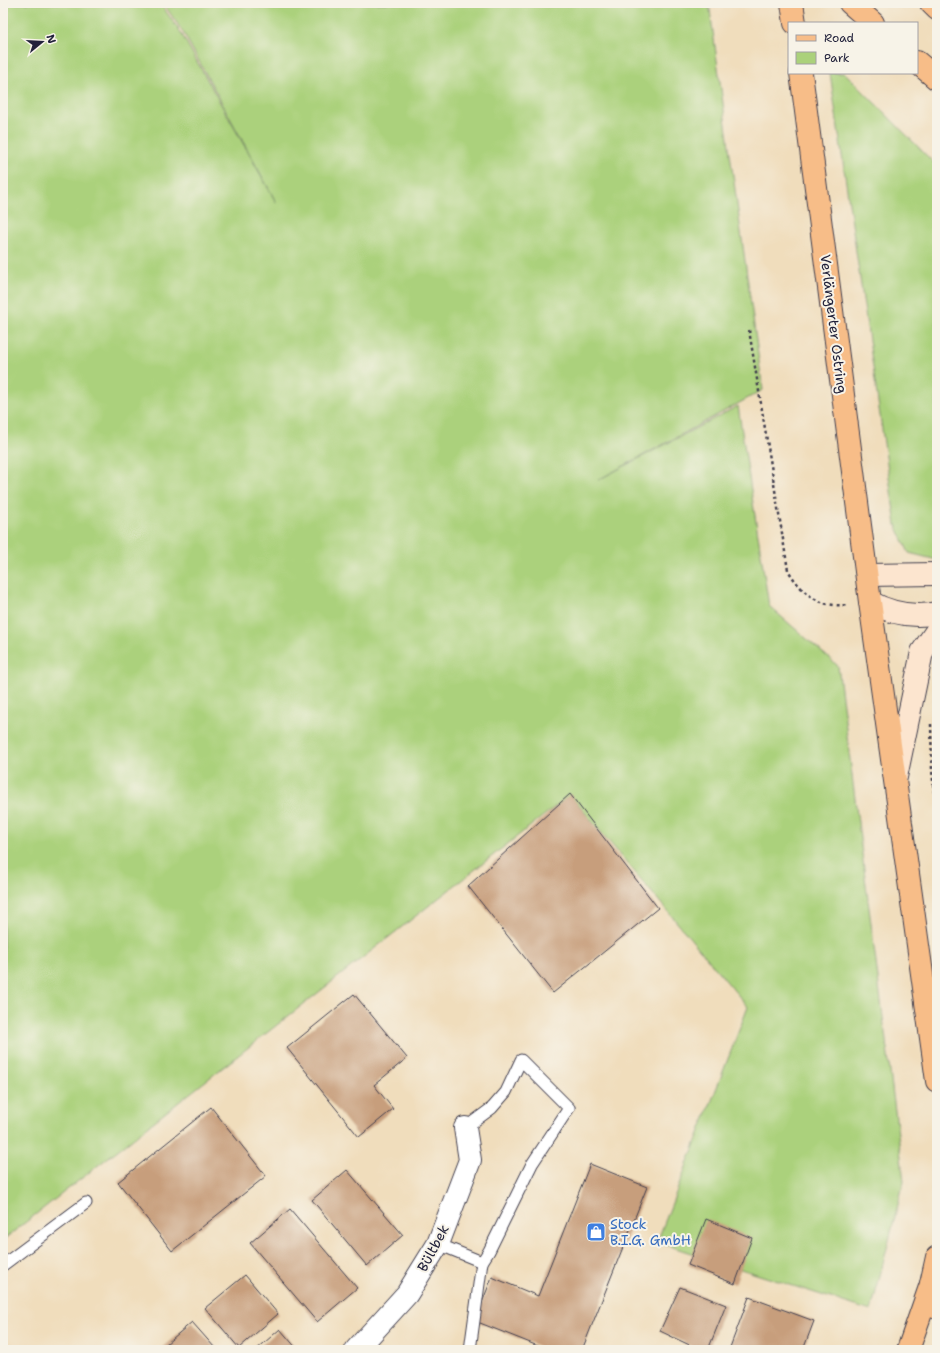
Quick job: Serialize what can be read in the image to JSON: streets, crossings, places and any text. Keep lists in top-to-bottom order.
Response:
{
  "streets": {
    "main road": ["Verlängerter Ostring"],
    "street": ["Bültbek"]
  },
  "places": {
    "shop": ["Stock B.I.G. GmbH"]
  },
  "legend": ["Road", "Park"],
  "north": "right"
}
